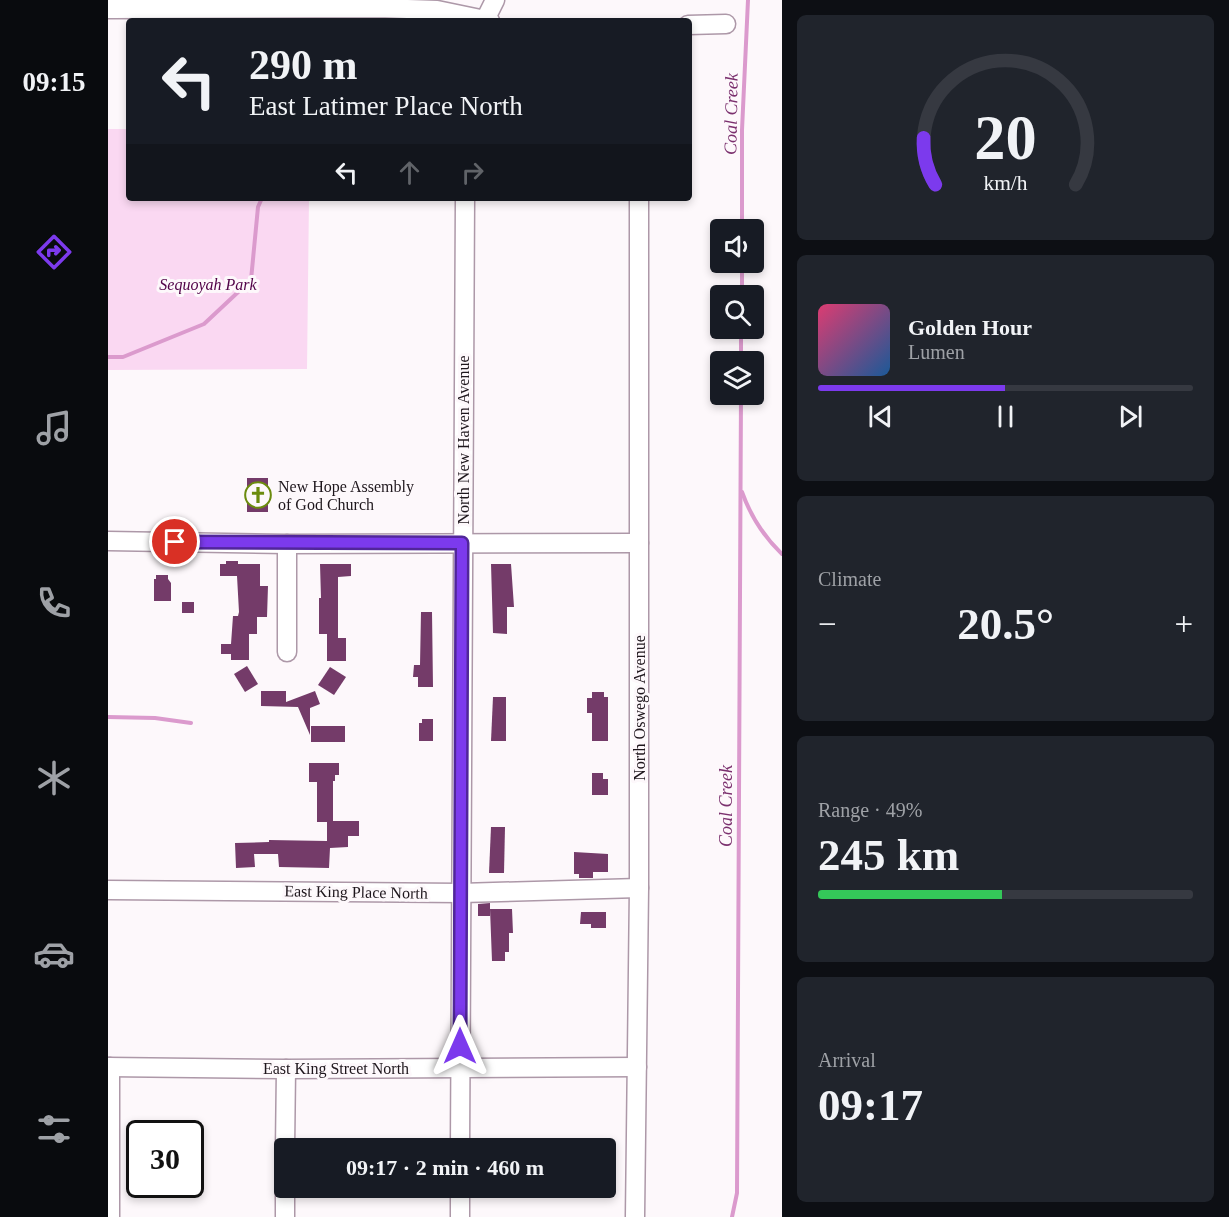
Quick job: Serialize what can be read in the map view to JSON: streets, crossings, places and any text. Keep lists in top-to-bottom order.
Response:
{
  "streets": {
    "street": [
      "North New Haven Avenue",
      "North Oswego Avenue",
      "East King Place North",
      "East King Street North"
    ]
  },
  "crossings": [
    ["North New Haven Avenue", "East King Place North"],
    ["North New Haven Avenue", "East King Street North"],
    ["North Oswego Avenue", "East King Place North"],
    ["North Oswego Avenue", "East King Street North"]
  ],
  "water": ["Coal Creek"],
  "parks": ["Sequoyah Park"],
  "places": {
    "church": ["New Hope Assembly of God Church"]
  },
  "page": {
    "tabs": "09:15",
    "turn": ["290 m", "East Latimer Place North"],
    "song": ["Golden Hour", "Lumen"],
    "tile": [
      "Climate",
      ["Range · 49%", "245 km"],
      ["Arrival", "09:17"]
    ],
    "heat": ["−", "20.5°", "+"],
    "limit": "30",
    "trip": "09:17 · 2 min · 460 m",
    "gauge": ["20", "km/h"]
  }
}
